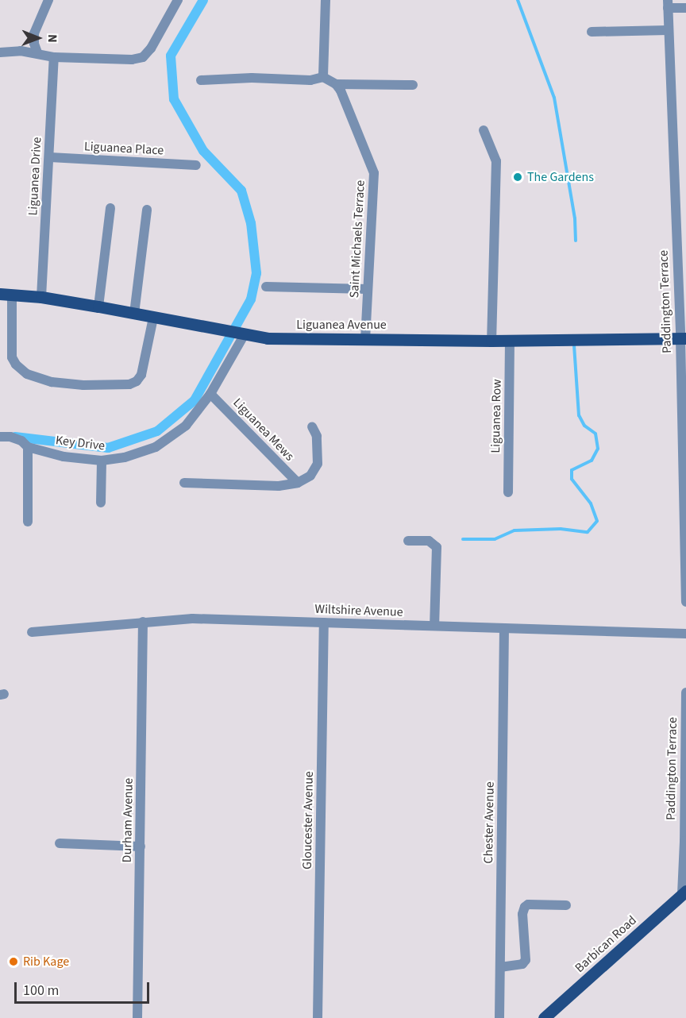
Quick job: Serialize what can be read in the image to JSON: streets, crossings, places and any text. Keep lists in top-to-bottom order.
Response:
{
  "streets": {
    "main road": ["Liguanea Avenue", "Barbican Road"],
    "street": [
      "Liguanea Place",
      "Liguanea Drive",
      "Saint Michaels Terrace",
      "Paddington Terrace",
      "Liguanea Row",
      "Liguanea Mews",
      "Key Drive",
      "Wiltshire Avenue",
      "Durham Avenue",
      "Gloucester Avenue",
      "Chester Avenue"
    ]
  },
  "crossings": [
    ["Liguanea Place", "Liguanea Drive"],
    ["Liguanea Drive", "Liguanea Avenue"],
    ["Saint Michaels Terrace", "Liguanea Avenue"],
    ["Paddington Terrace", "Liguanea Avenue"],
    ["Paddington Terrace", "Barbican Road"],
    ["Liguanea Avenue", "Liguanea Row"],
    ["Liguanea Avenue", "Key Drive"],
    ["Liguanea Mews", "Key Drive"],
    ["Wiltshire Avenue", "Durham Avenue"],
    ["Wiltshire Avenue", "Gloucester Avenue"],
    ["Wiltshire Avenue", "Chester Avenue"]
  ],
  "places": ["The Gardens", "Rib Kage"],
  "scale_bar": "100 m",
  "north": "right"
}
